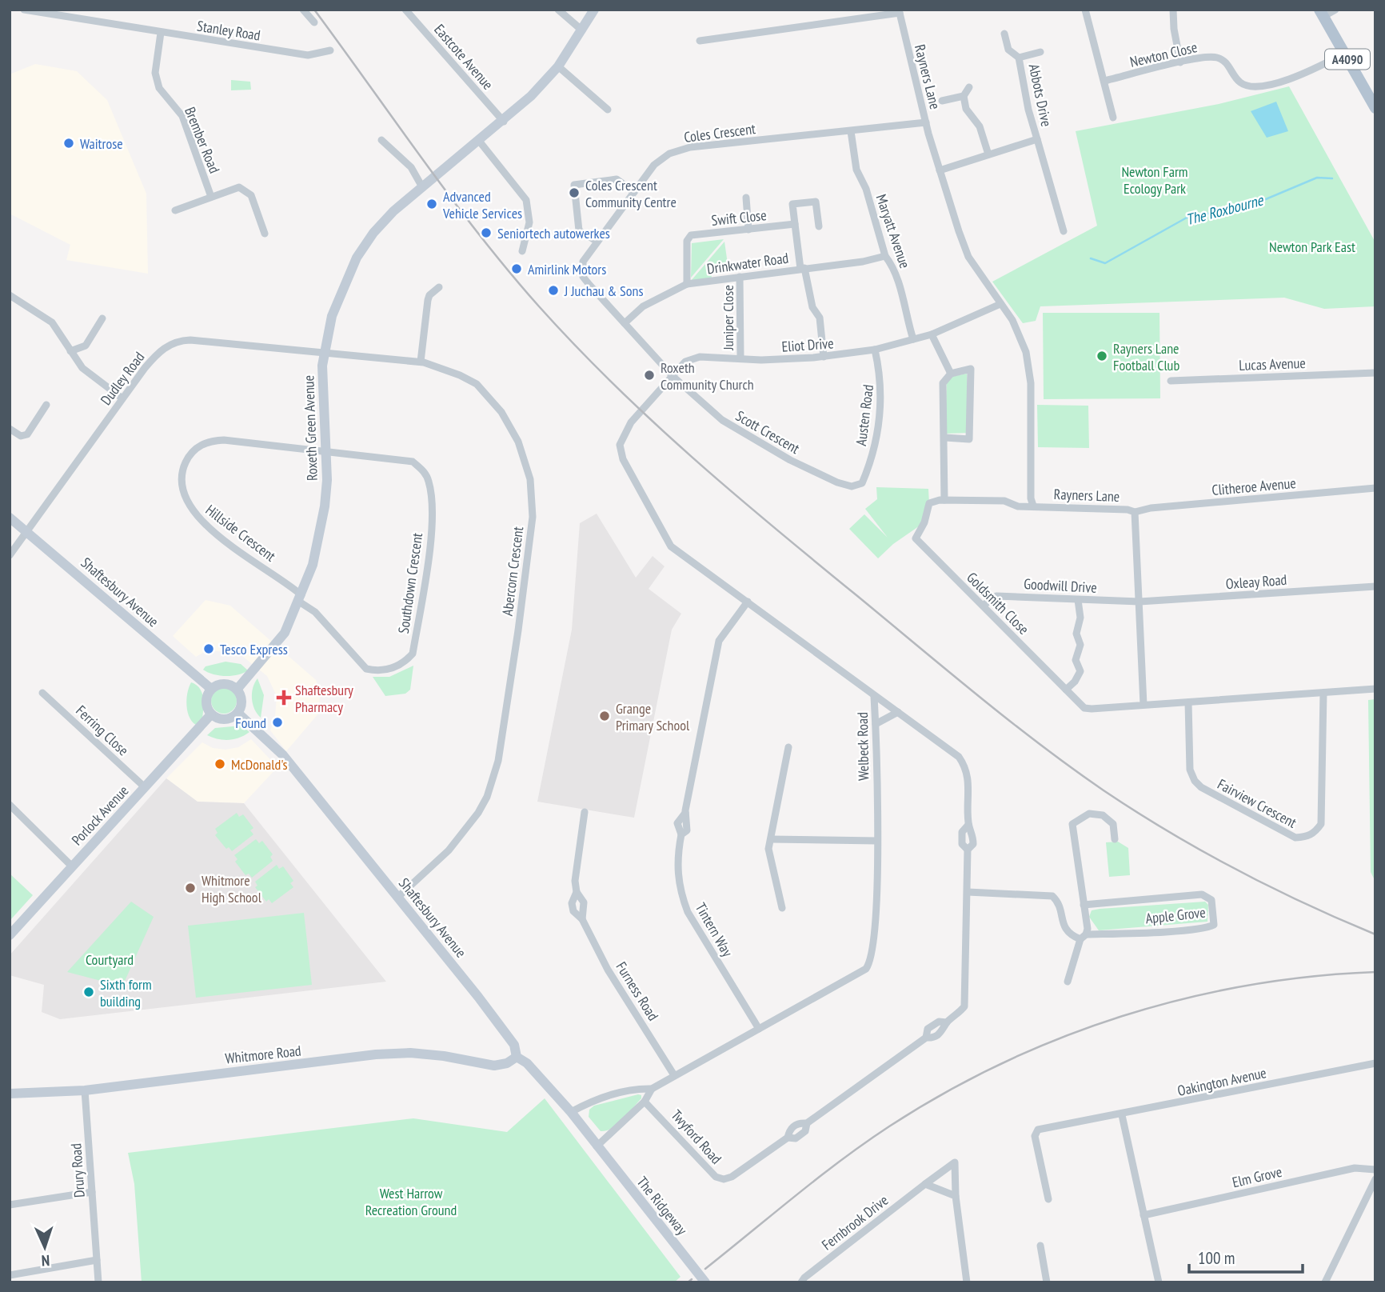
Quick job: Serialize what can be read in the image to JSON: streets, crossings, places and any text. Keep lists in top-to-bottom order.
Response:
{
  "streets": {
    "main road": ["A4090"],
    "street": [
      "Stanley Road",
      "Newton Close",
      "Eastcote Avenue",
      "Rayners Lane",
      "Abbots Drive",
      "Coles Crescent",
      "Brember Road",
      "Swift Close",
      "Maryatt Avenue",
      "Drinkwater Road",
      "Juniper Close",
      "Eliot Drive",
      "Lucas Avenue",
      "Dudley Road",
      "Austen Road",
      "Roxeth Green Avenue",
      "Scott Crescent",
      "Clitheroe Avenue",
      "Hillside Crescent",
      "Abercorn Crescent",
      "Oxleay Road",
      "Southdown Crescent",
      "Goodwill Drive",
      "Shaftesbury Avenue",
      "Goldsmith Close",
      "Ferring Close",
      "Welbeck Road",
      "Fairview Crescent",
      "Porlock Avenue",
      "Apple Grove",
      "Tintern Way",
      "Furness Road",
      "Whitmore Road",
      "Oakington Avenue",
      "Twyford Road",
      "Drury Road",
      "Elm Grove",
      "The Ridgeway",
      "Fernbrook Drive"
    ]
  },
  "crossings": [
    ["Stanley Road", "Brember Road"],
    ["Newton Close", "A4090"],
    ["Eastcote Avenue", "Roxeth Green Avenue"],
    ["Rayners Lane", "Coles Crescent"],
    ["Rayners Lane", "Eliot Drive"],
    ["Rayners Lane", "Clitheroe Avenue"],
    ["Rayners Lane", "Oxleay Road"],
    ["Rayners Lane", "Goodwill Drive"],
    ["Rayners Lane", "Goldsmith Close"],
    ["Coles Crescent", "Maryatt Avenue"],
    ["Coles Crescent", "Drinkwater Road"],
    ["Coles Crescent", "Eliot Drive"],
    ["Coles Crescent", "Scott Crescent"],
    ["Coles Crescent", "Welbeck Road"],
    ["Swift Close", "Drinkwater Road"],
    ["Maryatt Avenue", "Drinkwater Road"],
    ["Maryatt Avenue", "Eliot Drive"],
    ["Drinkwater Road", "Juniper Close"],
    ["Juniper Close", "Eliot Drive"],
    ["Eliot Drive", "Austen Road"],
    ["Eliot Drive", "Scott Crescent"],
    ["Eliot Drive", "Welbeck Road"],
    ["Dudley Road", "Roxeth Green Avenue"],
    ["Dudley Road", "Abercorn Crescent"],
    ["Dudley Road", "Shaftesbury Avenue"],
    ["Austen Road", "Scott Crescent"],
    ["Roxeth Green Avenue", "Hillside Crescent"],
    ["Roxeth Green Avenue", "Abercorn Crescent"],
    ["Roxeth Green Avenue", "Southdown Crescent"],
    ["Roxeth Green Avenue", "Shaftesbury Avenue"],
    ["Roxeth Green Avenue", "Porlock Avenue"],
    ["Scott Crescent", "Welbeck Road"],
    ["Hillside Crescent", "Southdown Crescent"],
    ["Abercorn Crescent", "Shaftesbury Avenue"],
    ["Oxleay Road", "Goodwill Drive"],
    ["Goodwill Drive", "Goldsmith Close"],
    ["Shaftesbury Avenue", "Welbeck Road"],
    ["Shaftesbury Avenue", "Porlock Avenue"],
    ["Shaftesbury Avenue", "Whitmore Road"],
    ["Shaftesbury Avenue", "The Ridgeway"],
    ["Ferring Close", "Porlock Avenue"],
    ["Welbeck Road", "Tintern Way"],
    ["Welbeck Road", "Furness Road"],
    ["Welbeck Road", "Twyford Road"],
    ["Welbeck Road", "The Ridgeway"],
    ["Whitmore Road", "Drury Road"]
  ],
  "water": ["The Roxbourne"],
  "parks": [
    "Newton Farm Ecology Park",
    "Newton Park East",
    "Courtyard",
    "West Harrow Recreation Ground"
  ],
  "places": {
    "other": [
      "Waitrose",
      "Coles Crescent Community Centre",
      "Advanced Vehicle Services",
      "Seniortech autowerkes",
      "Amirlink Motors",
      "J Juchau & Sons",
      "Rayners Lane Football Club",
      "Roxeth Community Church",
      "Tesco Express",
      "Grange Primary School",
      "Found",
      "McDonald's",
      "Whitmore High School",
      "Sixth form building"
    ],
    "health": ["Shaftesbury Pharmacy"]
  },
  "scale_bar": "100 m",
  "north": "bottom"
}
